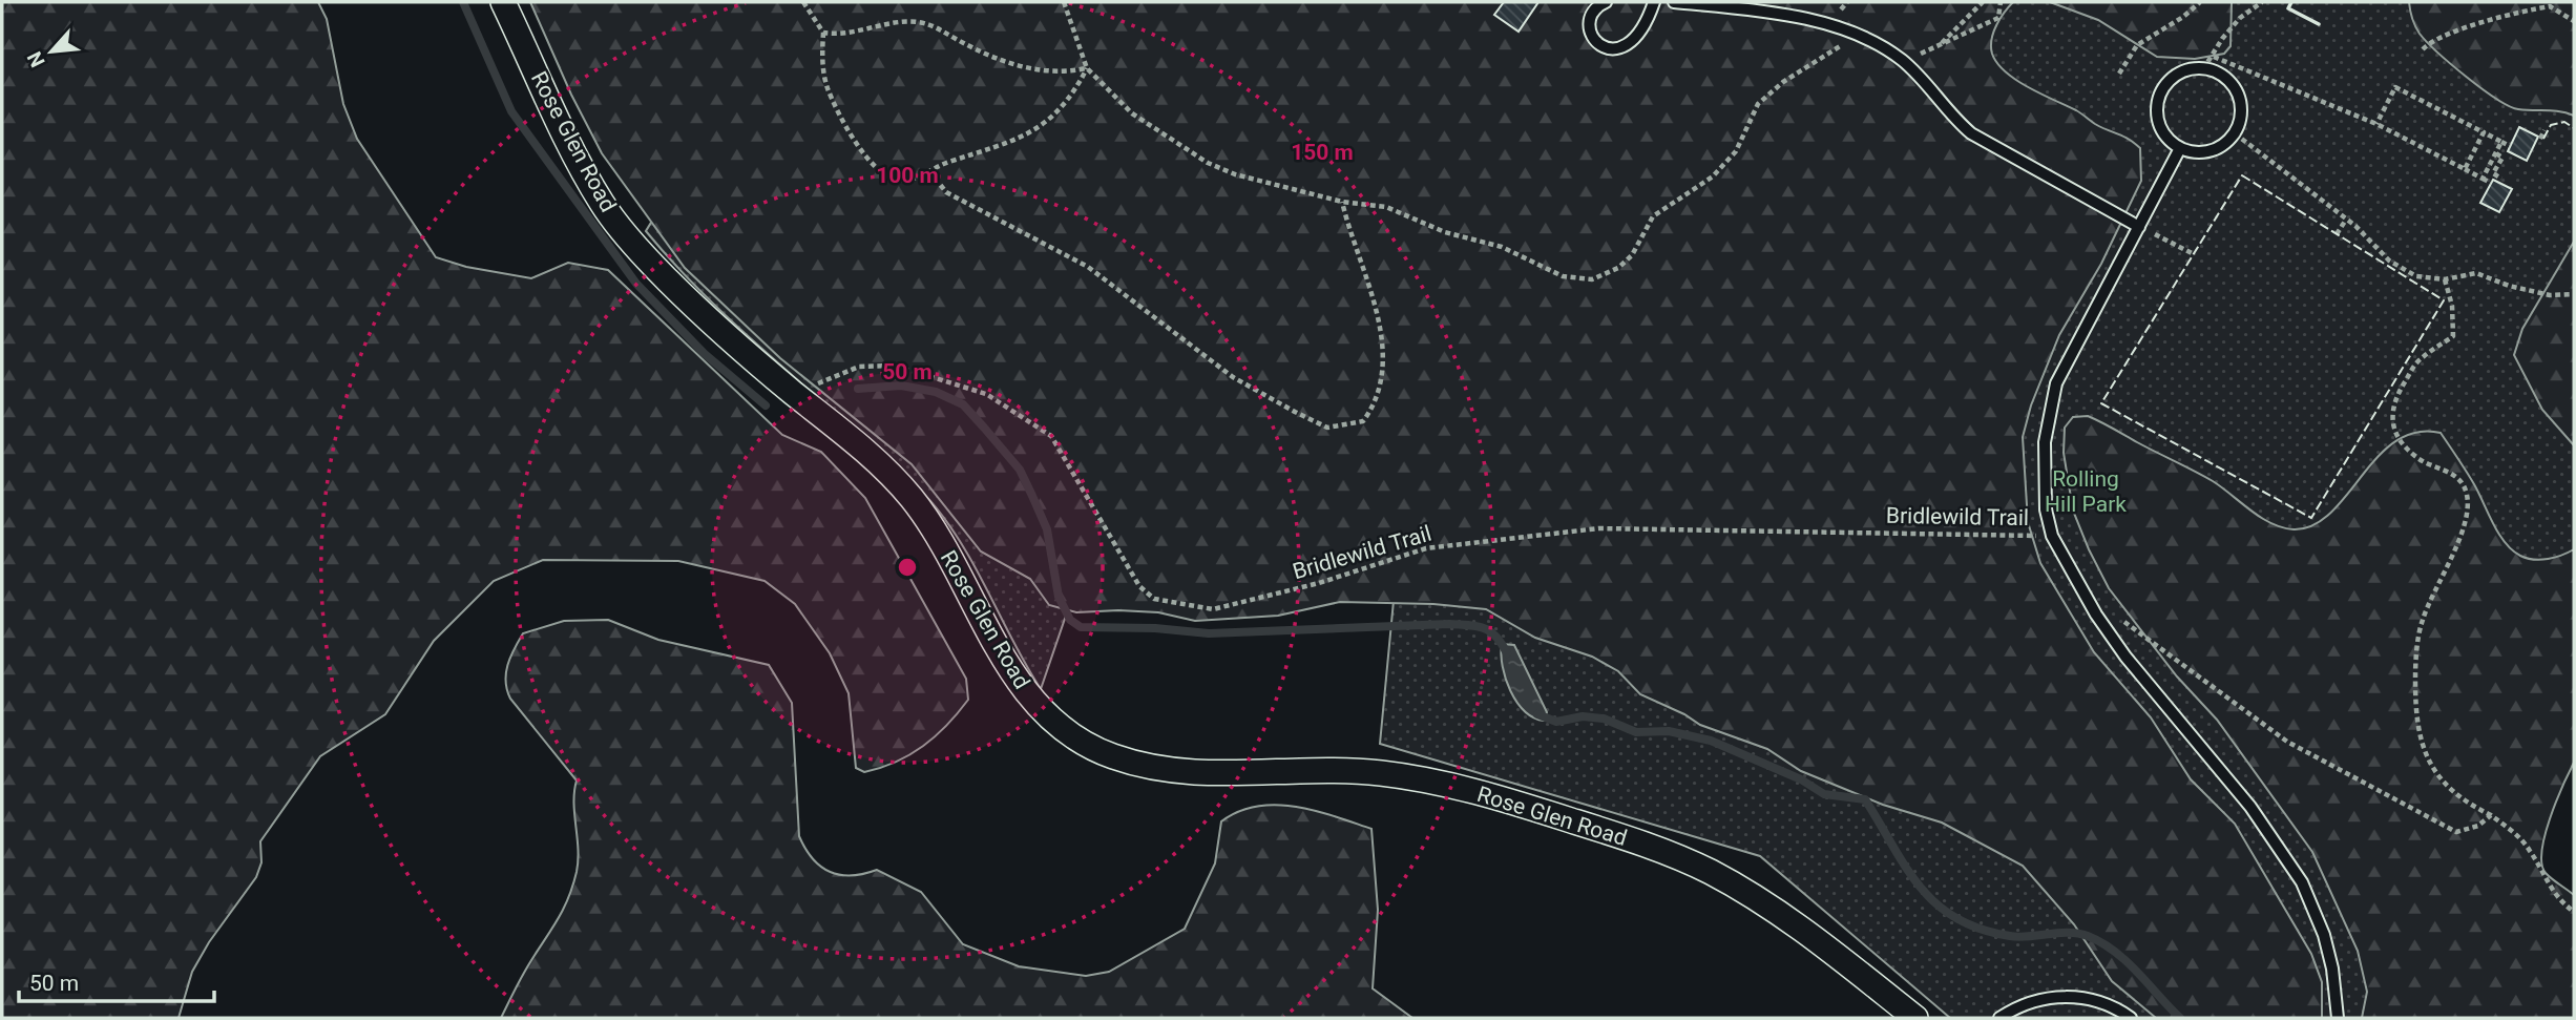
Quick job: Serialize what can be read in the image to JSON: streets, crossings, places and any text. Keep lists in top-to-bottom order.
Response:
{
  "streets": {
    "street": ["Rose Glen Road"],
    "path": ["Bridlewild Trail"]
  },
  "crossings": [
    ["Rose Glen Road", "Bridlewild Trail"]
  ],
  "parks": ["Rolling Hill Park"],
  "scale_bar": "50 m",
  "north": "bottom left",
  "rings": ["150 m", "100 m", "50 m"]
}
